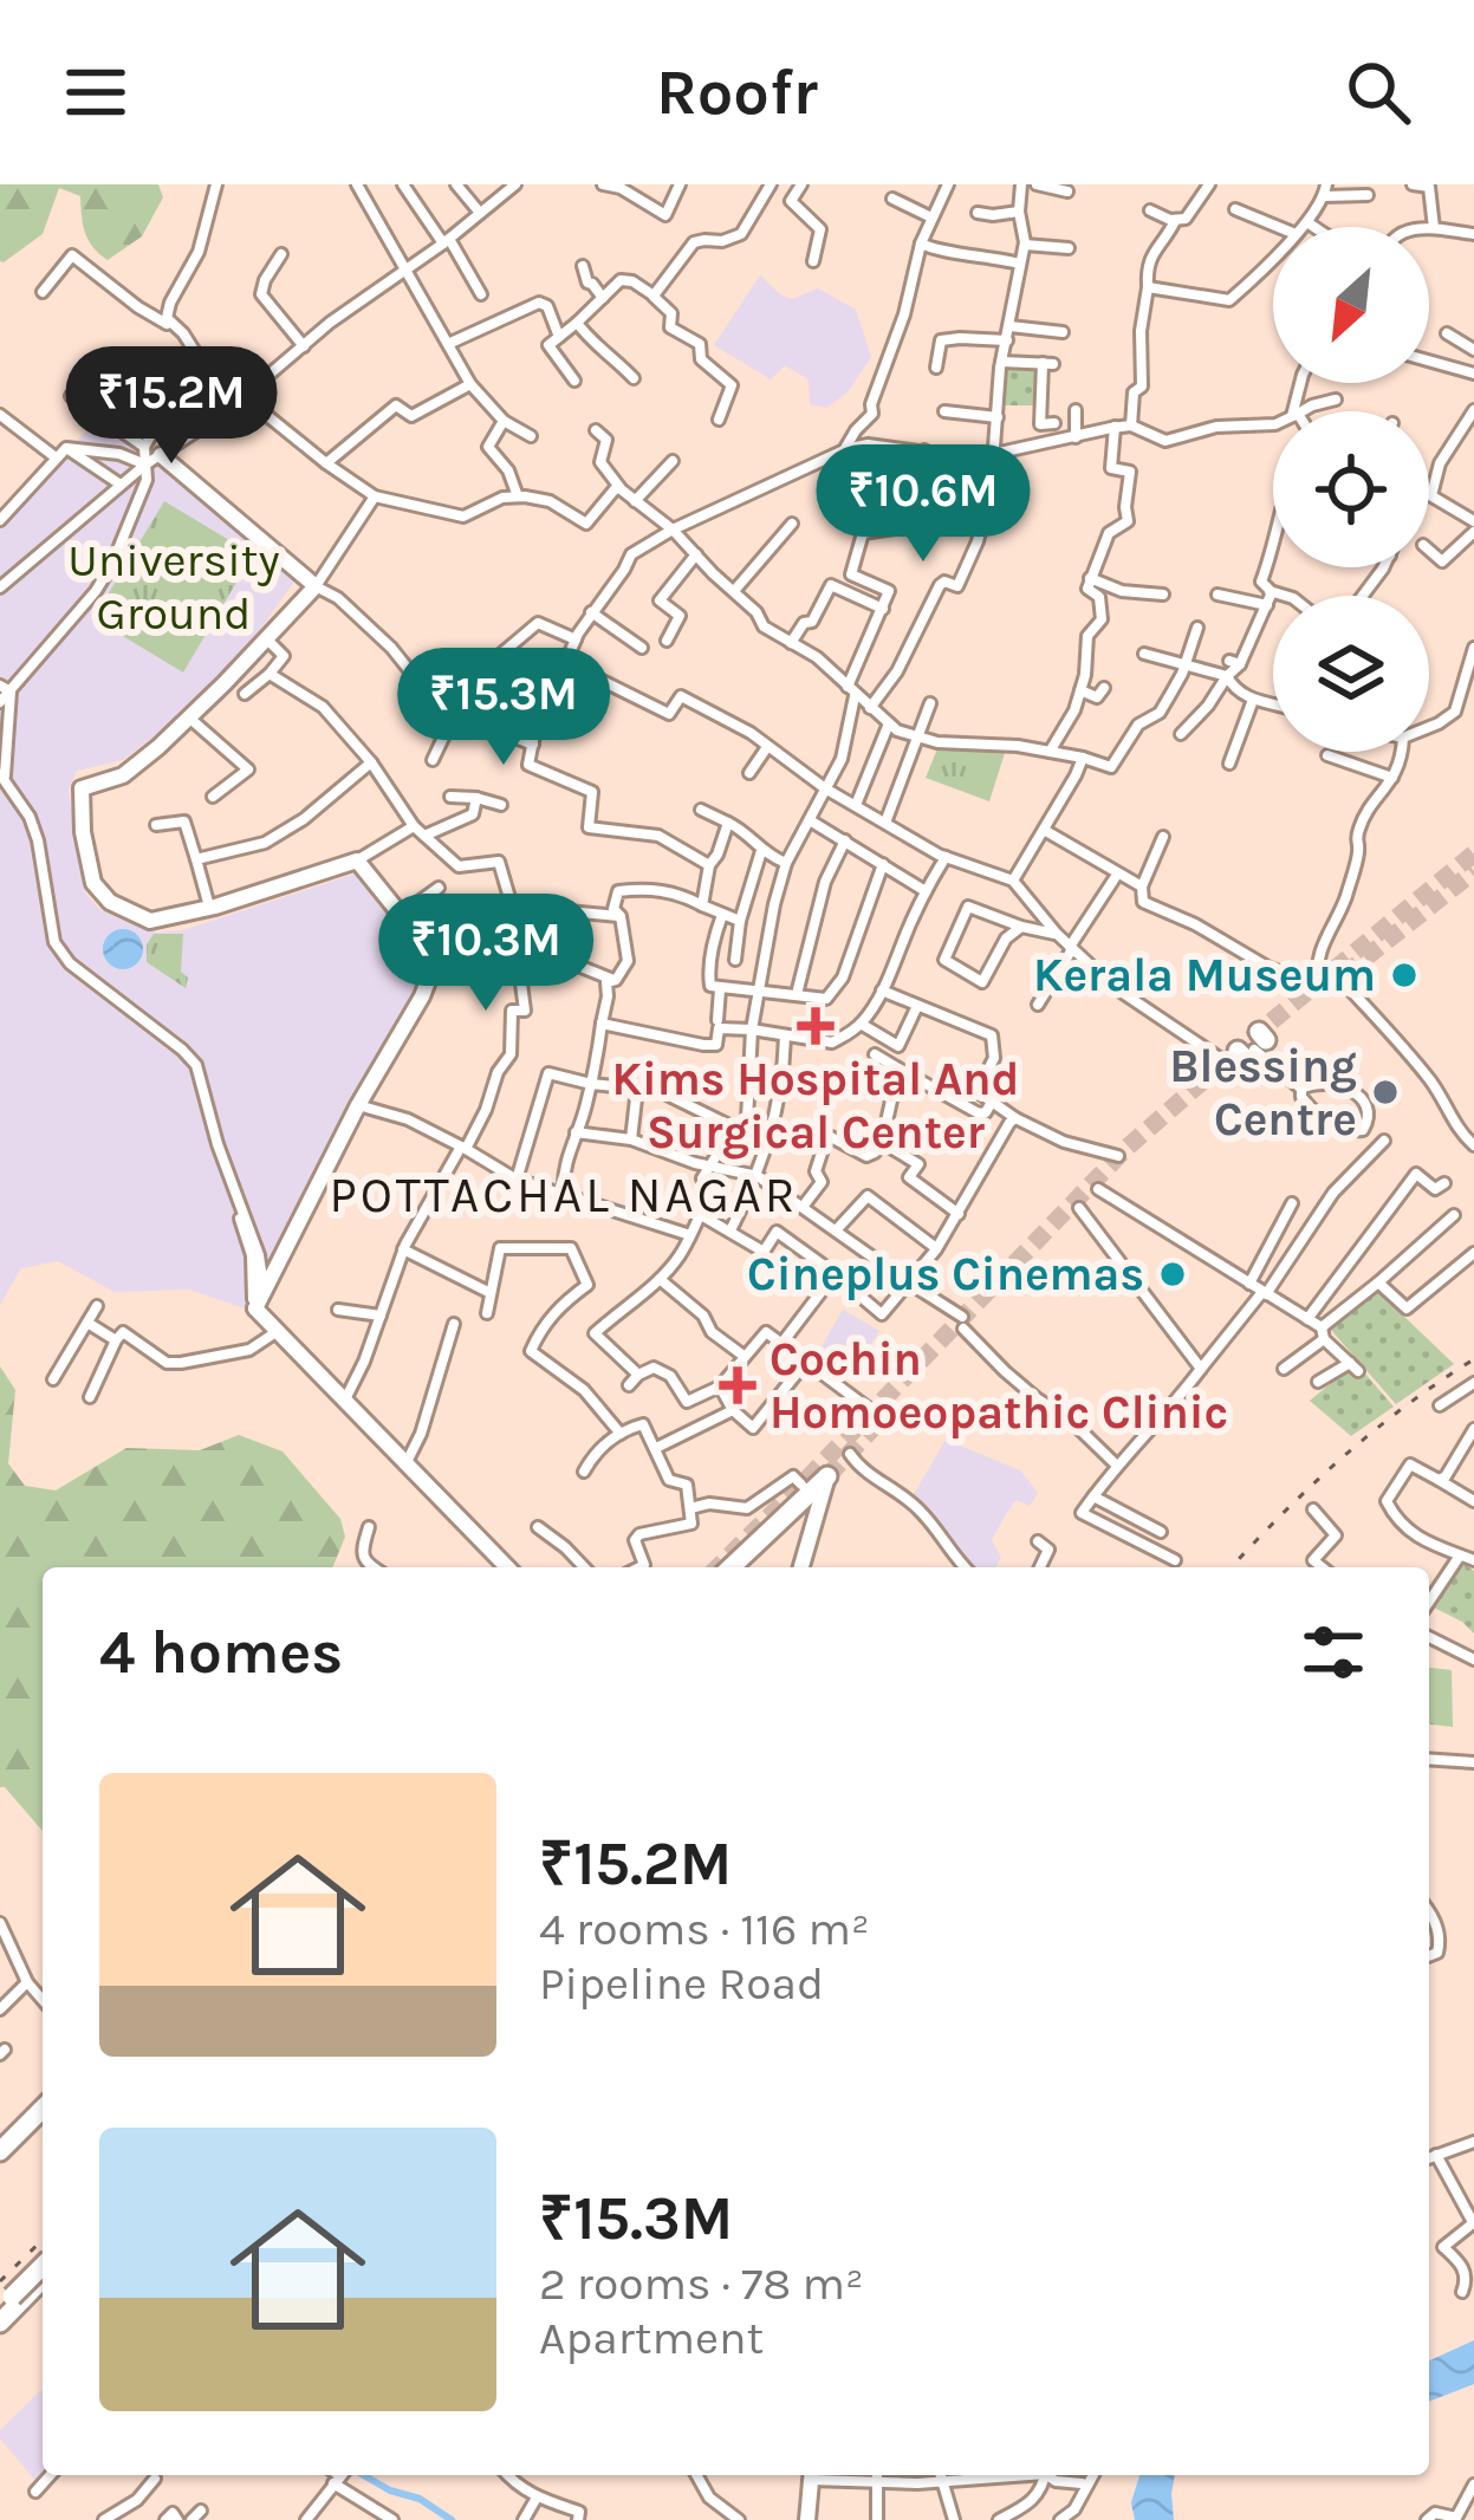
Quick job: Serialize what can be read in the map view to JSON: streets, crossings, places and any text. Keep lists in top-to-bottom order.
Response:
{
  "districts": ["POTTACHAL NAGAR"],
  "parks": ["University Ground"],
  "places": {
    "other": ["Kerala Museum", "Blessing Centre", "Cineplus Cinemas"],
    "health": ["Kims Hospital And Surgical Center", "Cochin Homoeopathic Clinic"]
  },
  "north": "bottom left",
  "page": {
    "header": "Roofr",
    "price": [
      "₹15.2M",
      "₹10.6M",
      "₹15.3M",
      "₹10.3M"
    ],
    "heading": "4 homes",
    "list": [
      {
        "name": "₹15.2M",
        "note": "4 rooms · 116 m² · Pipeline Road"
      },
      {
        "name": "₹15.3M",
        "note": "2 rooms · 78 m² · Apartment"
      }
    ]
  }
}
